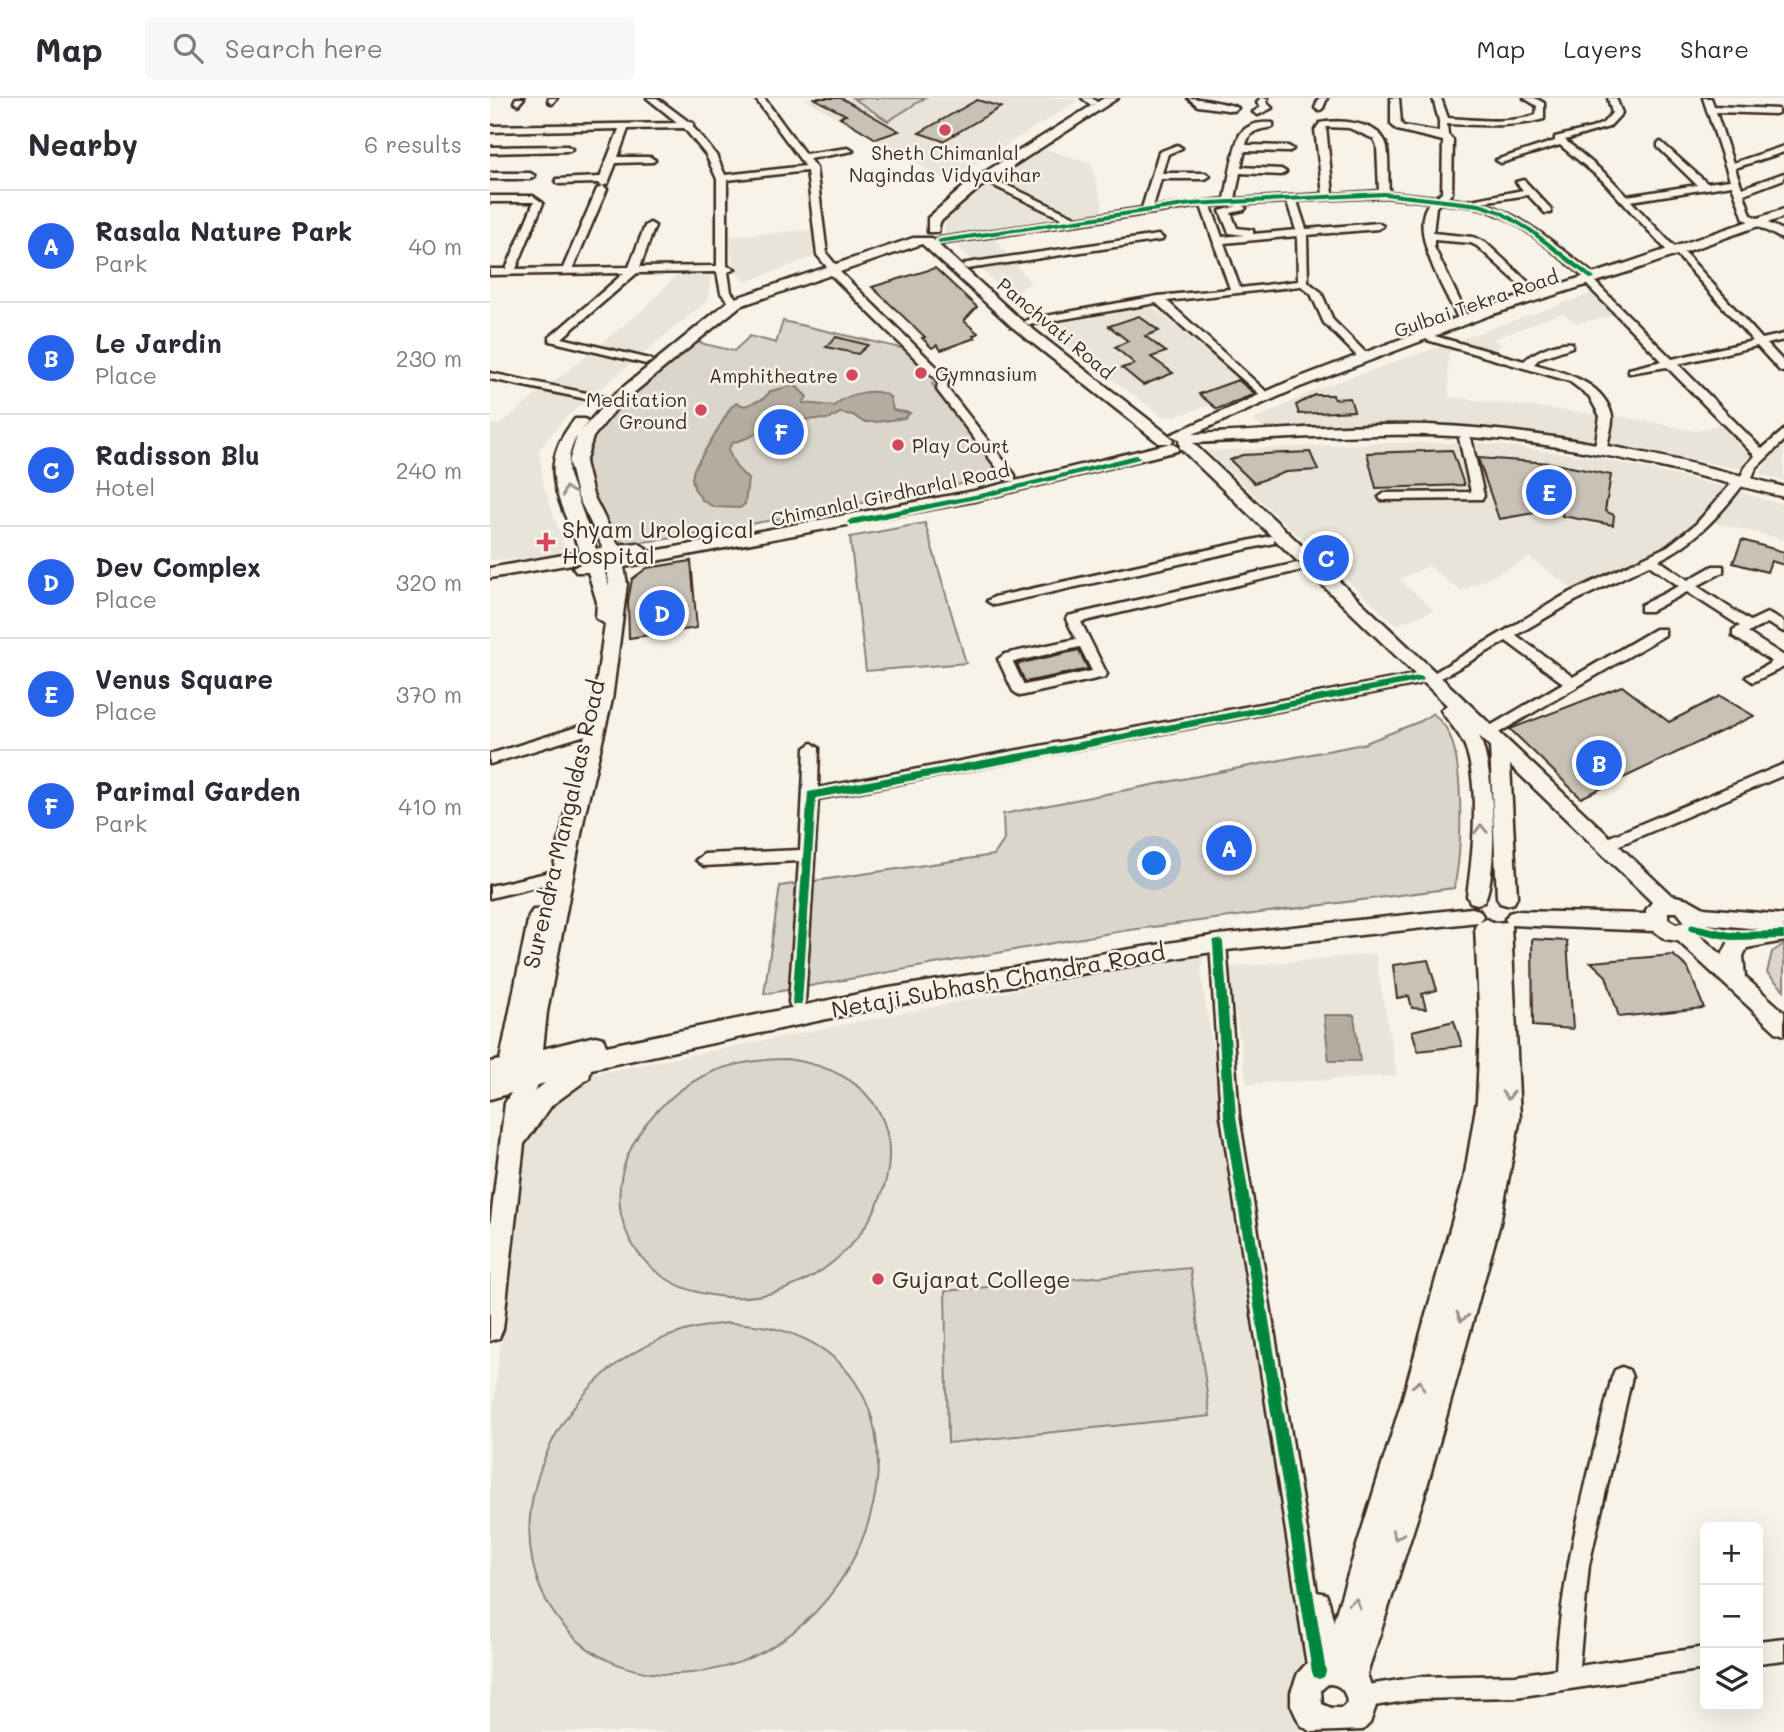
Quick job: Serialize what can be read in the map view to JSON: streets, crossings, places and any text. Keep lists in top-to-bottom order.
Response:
{
  "streets": {
    "main road": [
      "Gulbai Tekra Road",
      "Panchvati Road",
      "Chimanlal Girdharlal Road",
      "Surendra Mangaldas Road",
      "Netaji Subhash Chandra Road"
    ]
  },
  "crossings": [
    ["Gulbai Tekra Road", "Panchvati Road"],
    ["Gulbai Tekra Road", "Chimanlal Girdharlal Road"],
    ["Panchvati Road", "Chimanlal Girdharlal Road"],
    ["Panchvati Road", "Surendra Mangaldas Road"],
    ["Chimanlal Girdharlal Road", "Surendra Mangaldas Road"],
    ["Surendra Mangaldas Road", "Netaji Subhash Chandra Road"]
  ],
  "places": {
    "other": [
      "Sheth Chimanlal Nagindas Vidyavihar",
      "Gymnasium",
      "Amphitheatre",
      "Meditation Ground",
      "Play Court",
      "Gujarat College"
    ],
    "health": ["Shyam Urological Hospital"]
  },
  "page": {
    "header": "Map",
    "search": "Search here",
    "nav": ["Map", "Layers", "Share"],
    "heading": ["Nearby", "6 results"],
    "list": [
      {
        "mark": "A",
        "name": "Rasala Nature Park",
        "note": "Park",
        "value": "40 m"
      },
      {
        "mark": "B",
        "name": "Le Jardin",
        "note": "Place",
        "value": "230 m"
      },
      {
        "mark": "C",
        "name": "Radisson Blu",
        "note": "Hotel",
        "value": "240 m"
      },
      {
        "mark": "D",
        "name": "Dev Complex",
        "note": "Place",
        "value": "320 m"
      },
      {
        "mark": "E",
        "name": "Venus Square",
        "note": "Place",
        "value": "370 m"
      },
      {
        "mark": "F",
        "name": "Parimal Garden",
        "note": "Park",
        "value": "410 m"
      }
    ],
    "pins": [
      "F",
      "E",
      "C",
      "D",
      "B",
      "A"
    ],
    "map_buttons": ["+", "−"]
  }
}
